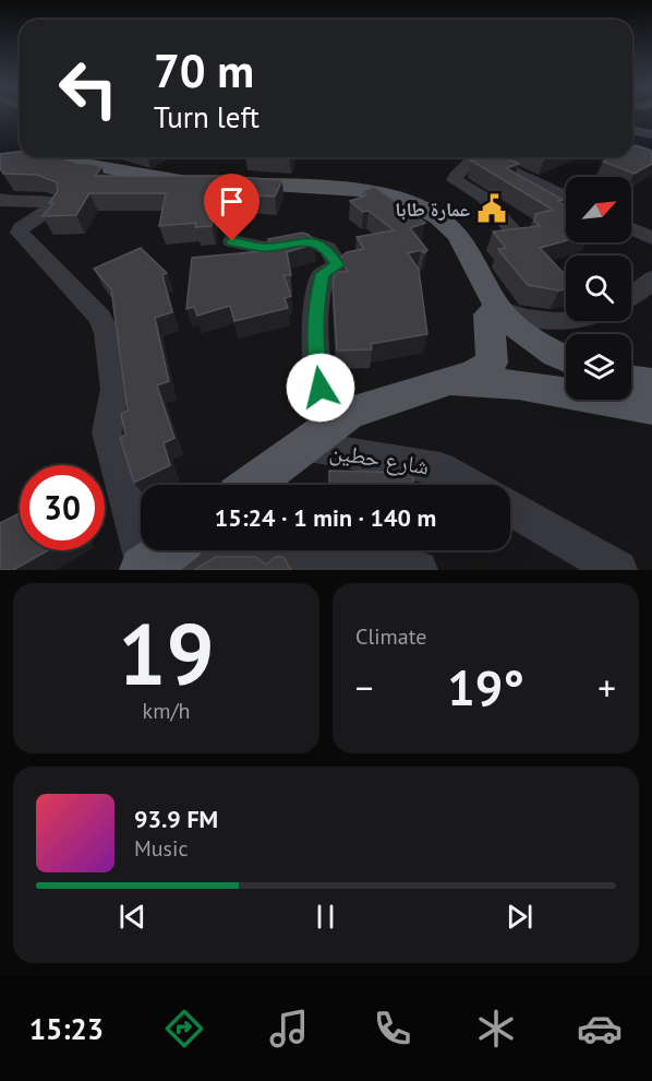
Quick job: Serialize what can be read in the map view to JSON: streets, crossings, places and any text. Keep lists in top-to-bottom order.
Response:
{
  "streets": {
    "street": ["شارع حطين"]
  },
  "places": {
    "public building": ["عمارة طابا"]
  },
  "north": "top right",
  "page": {
    "turn": ["70 m", "Turn left"],
    "limit": "30",
    "trip": "15:24 · 1 min · 140 m",
    "tile": [
      ["19", "km/h"],
      "Climate"
    ],
    "heat": ["−", "19°", "+"],
    "song": ["93.9 FM", "Music"],
    "tabs": "15:23"
  }
}
